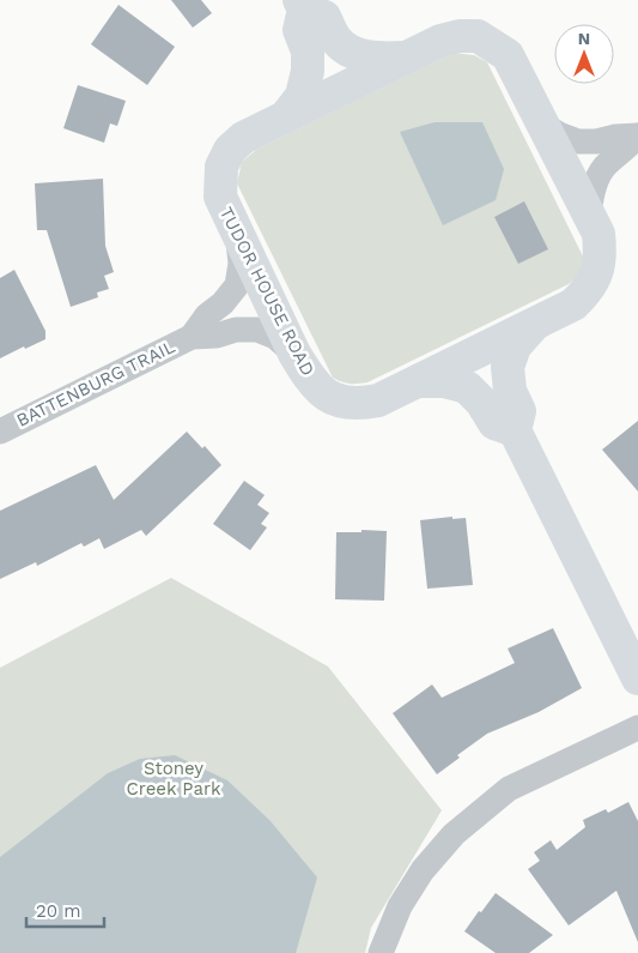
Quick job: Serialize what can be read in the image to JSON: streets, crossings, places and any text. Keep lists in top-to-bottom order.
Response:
{
  "streets": {
    "street": ["TUDOR HOUSE ROAD", "BATTENBURG TRAIL"]
  },
  "crossings": [
    ["TUDOR HOUSE ROAD", "BATTENBURG TRAIL"]
  ],
  "parks": ["Stoney Creek Park"],
  "scale_bar": "20 m",
  "north": "top"
}
